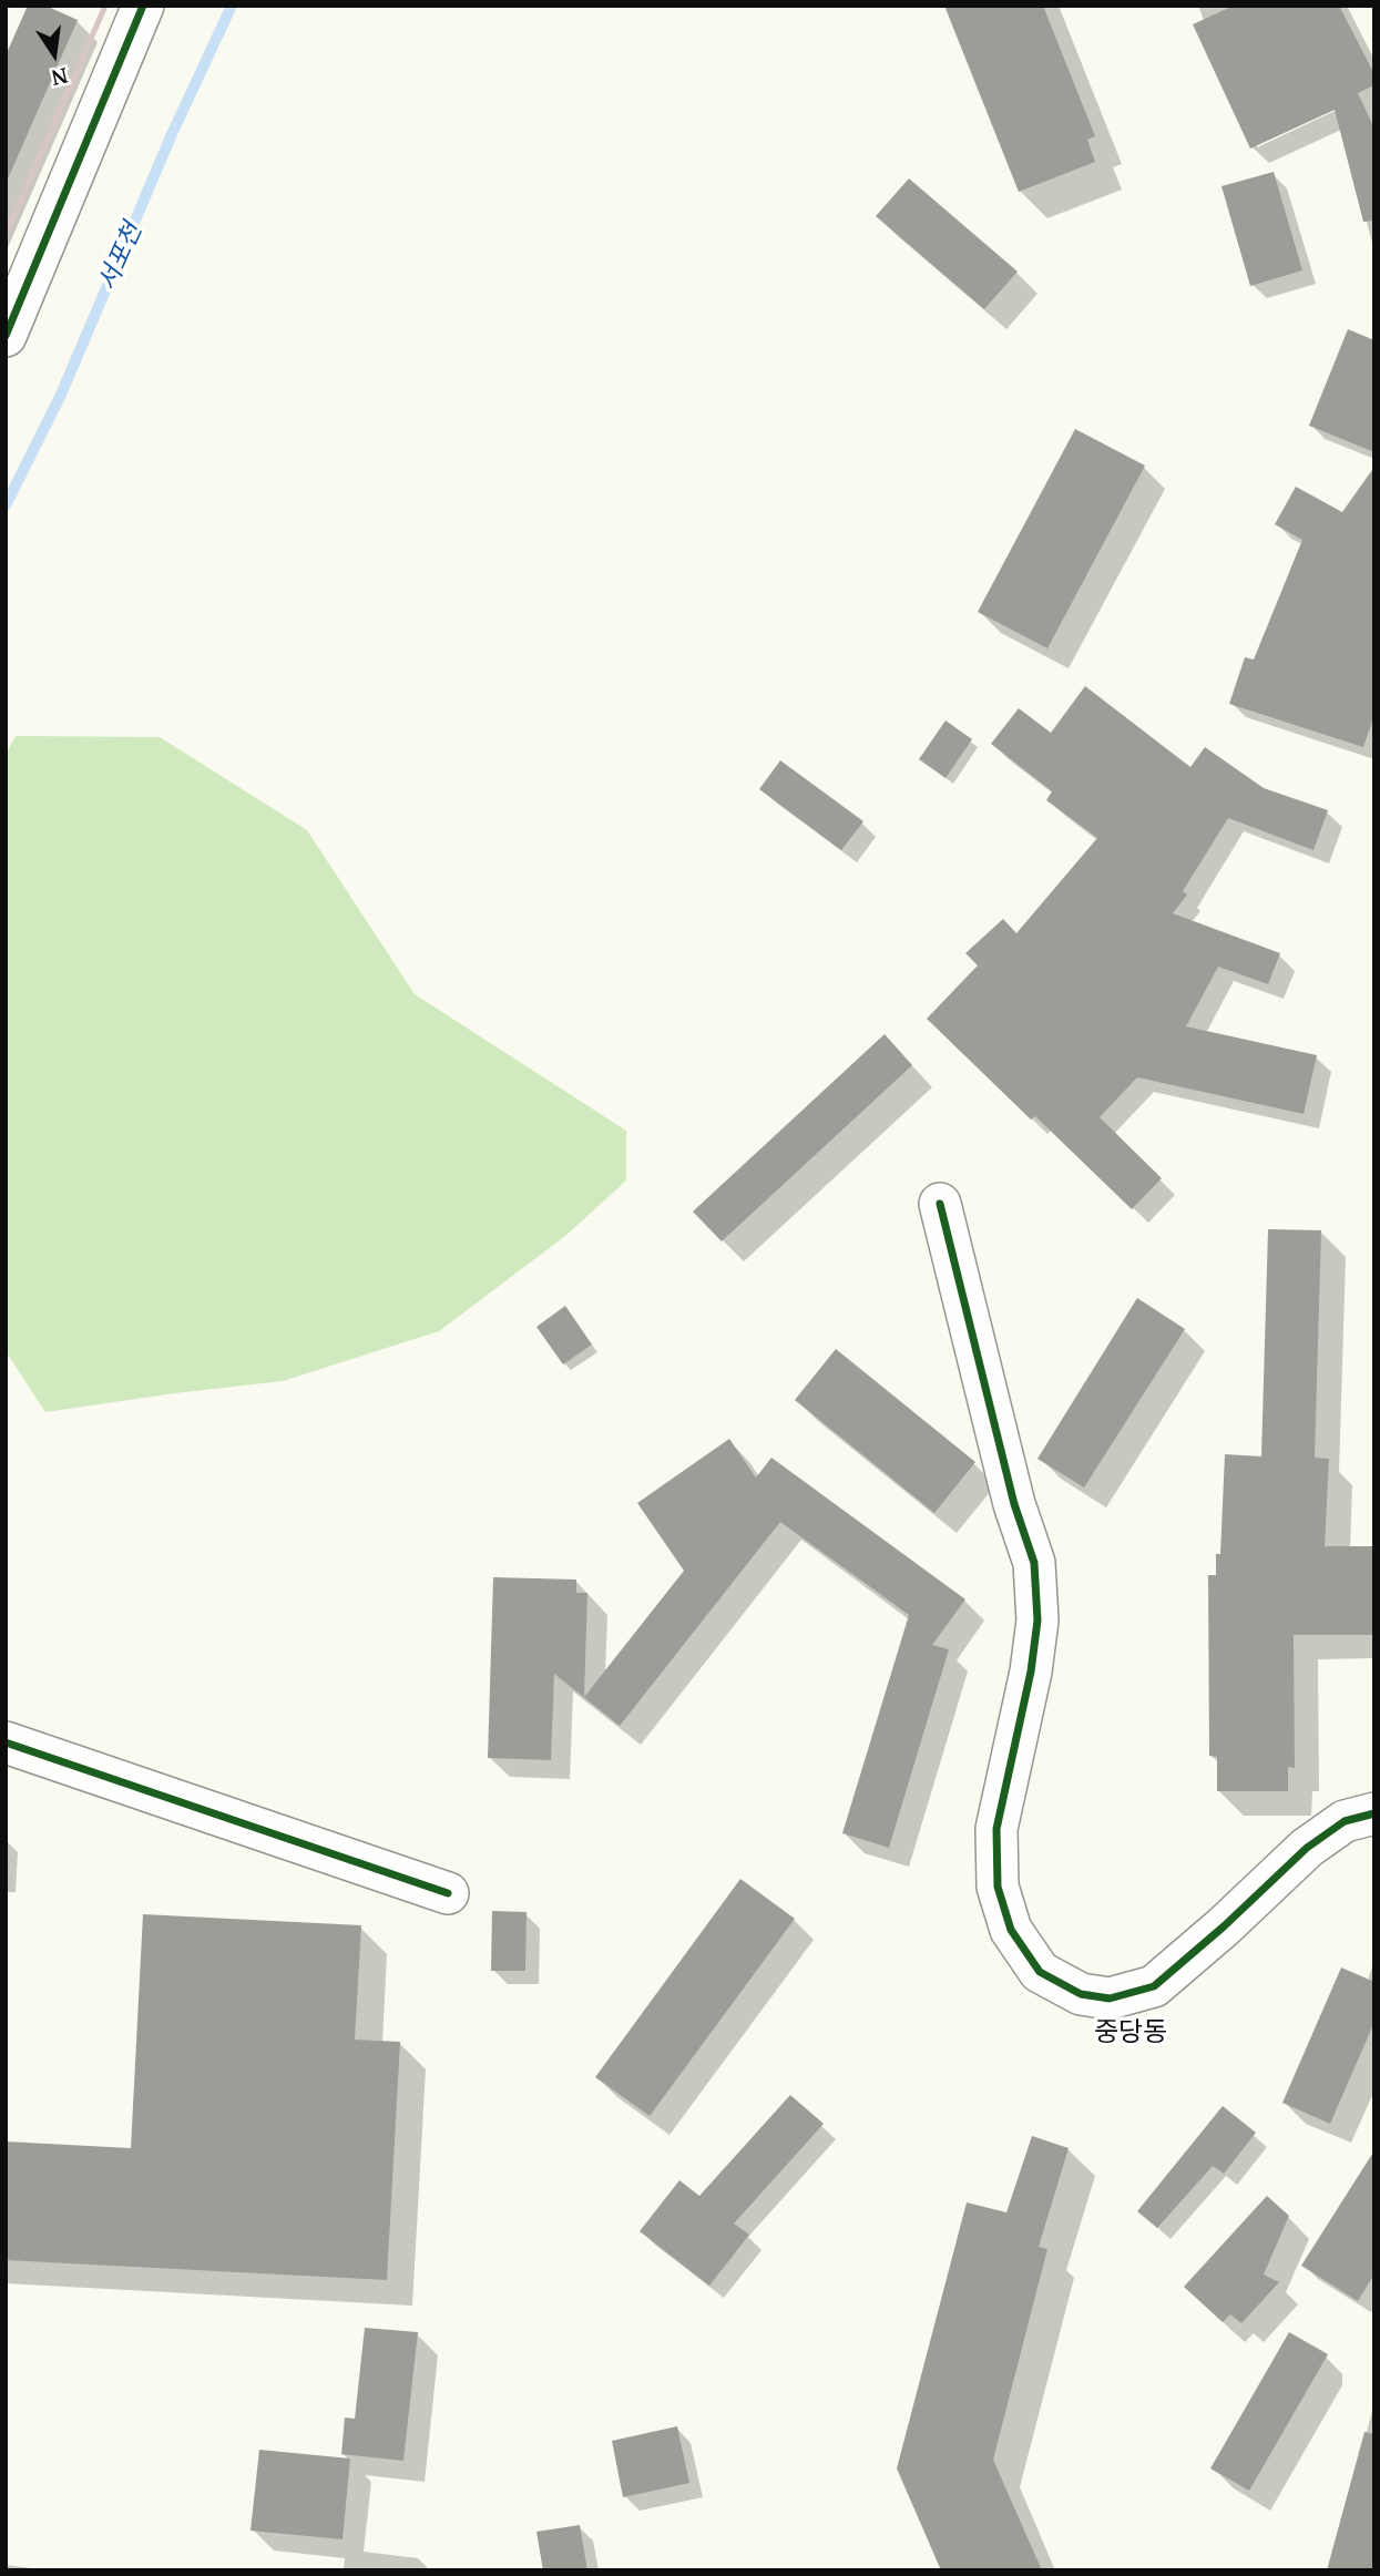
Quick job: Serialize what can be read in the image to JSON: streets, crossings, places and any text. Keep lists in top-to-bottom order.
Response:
{
  "districts": ["중당동"],
  "water": ["서포천"],
  "north": "bottom"
}
